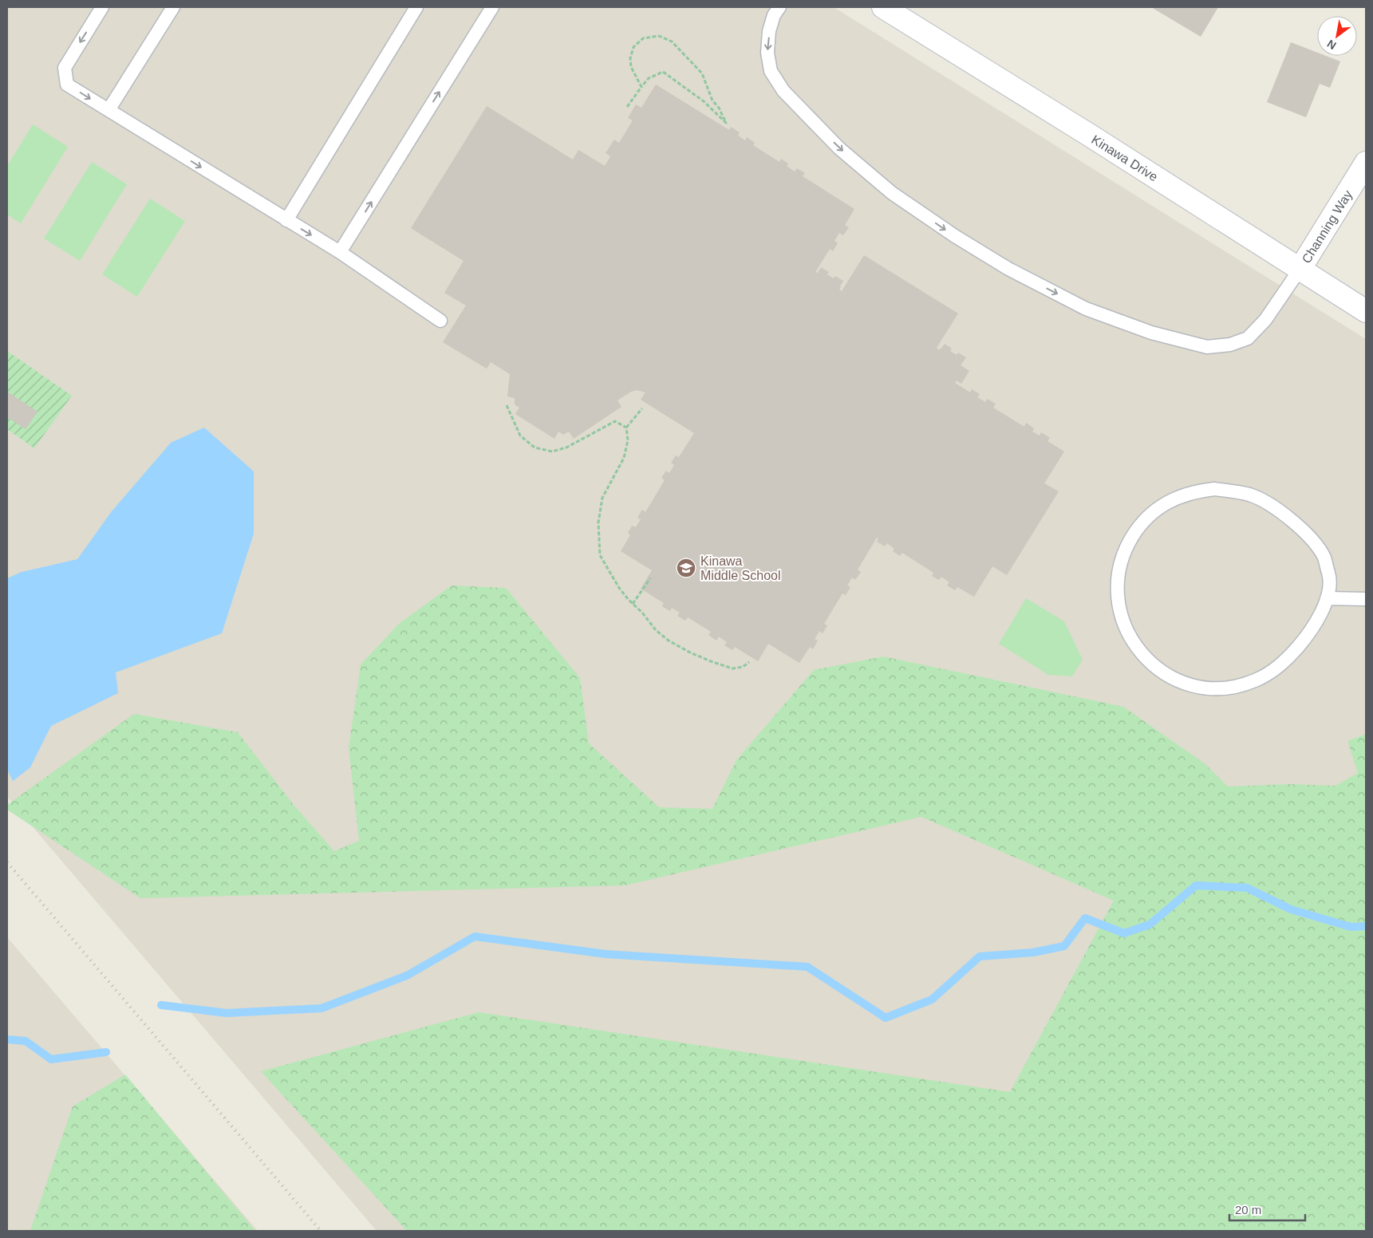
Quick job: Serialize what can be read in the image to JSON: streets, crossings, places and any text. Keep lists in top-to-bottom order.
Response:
{
  "streets": {
    "street": ["Kinawa Drive", "Channing Way"]
  },
  "crossings": [
    ["Kinawa Drive", "Channing Way"]
  ],
  "places": {
    "school or university": ["Kinawa Middle School"]
  },
  "scale_bar": "20 m",
  "north": "bottom left"
}
